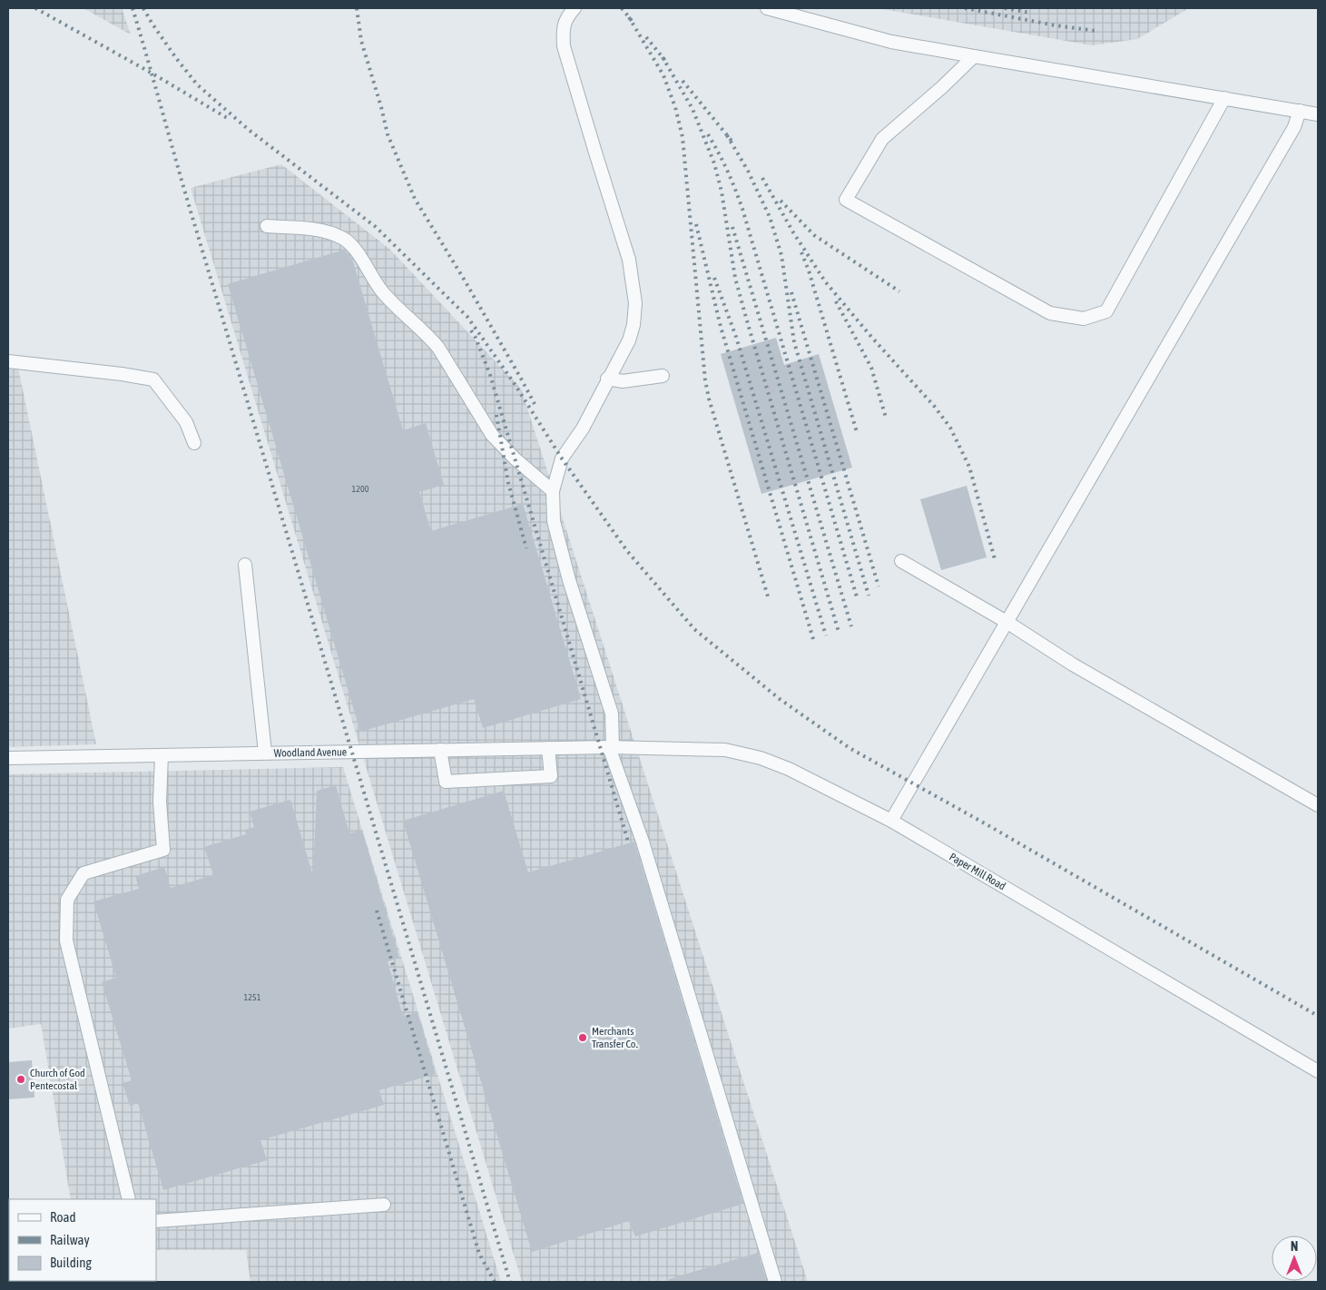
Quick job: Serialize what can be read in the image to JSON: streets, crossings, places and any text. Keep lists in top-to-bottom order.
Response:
{
  "streets": {
    "street": ["Woodland Avenue", "Paper Mill Road"]
  },
  "crossings": [
    ["Woodland Avenue", "Paper Mill Road"]
  ],
  "places": ["Merchants Transfer Co.", "Church of God Pentecostal"],
  "house_numbers": ["1200", "1251"],
  "legend": ["Road", "Railway", "Building"],
  "north": "top"
}
